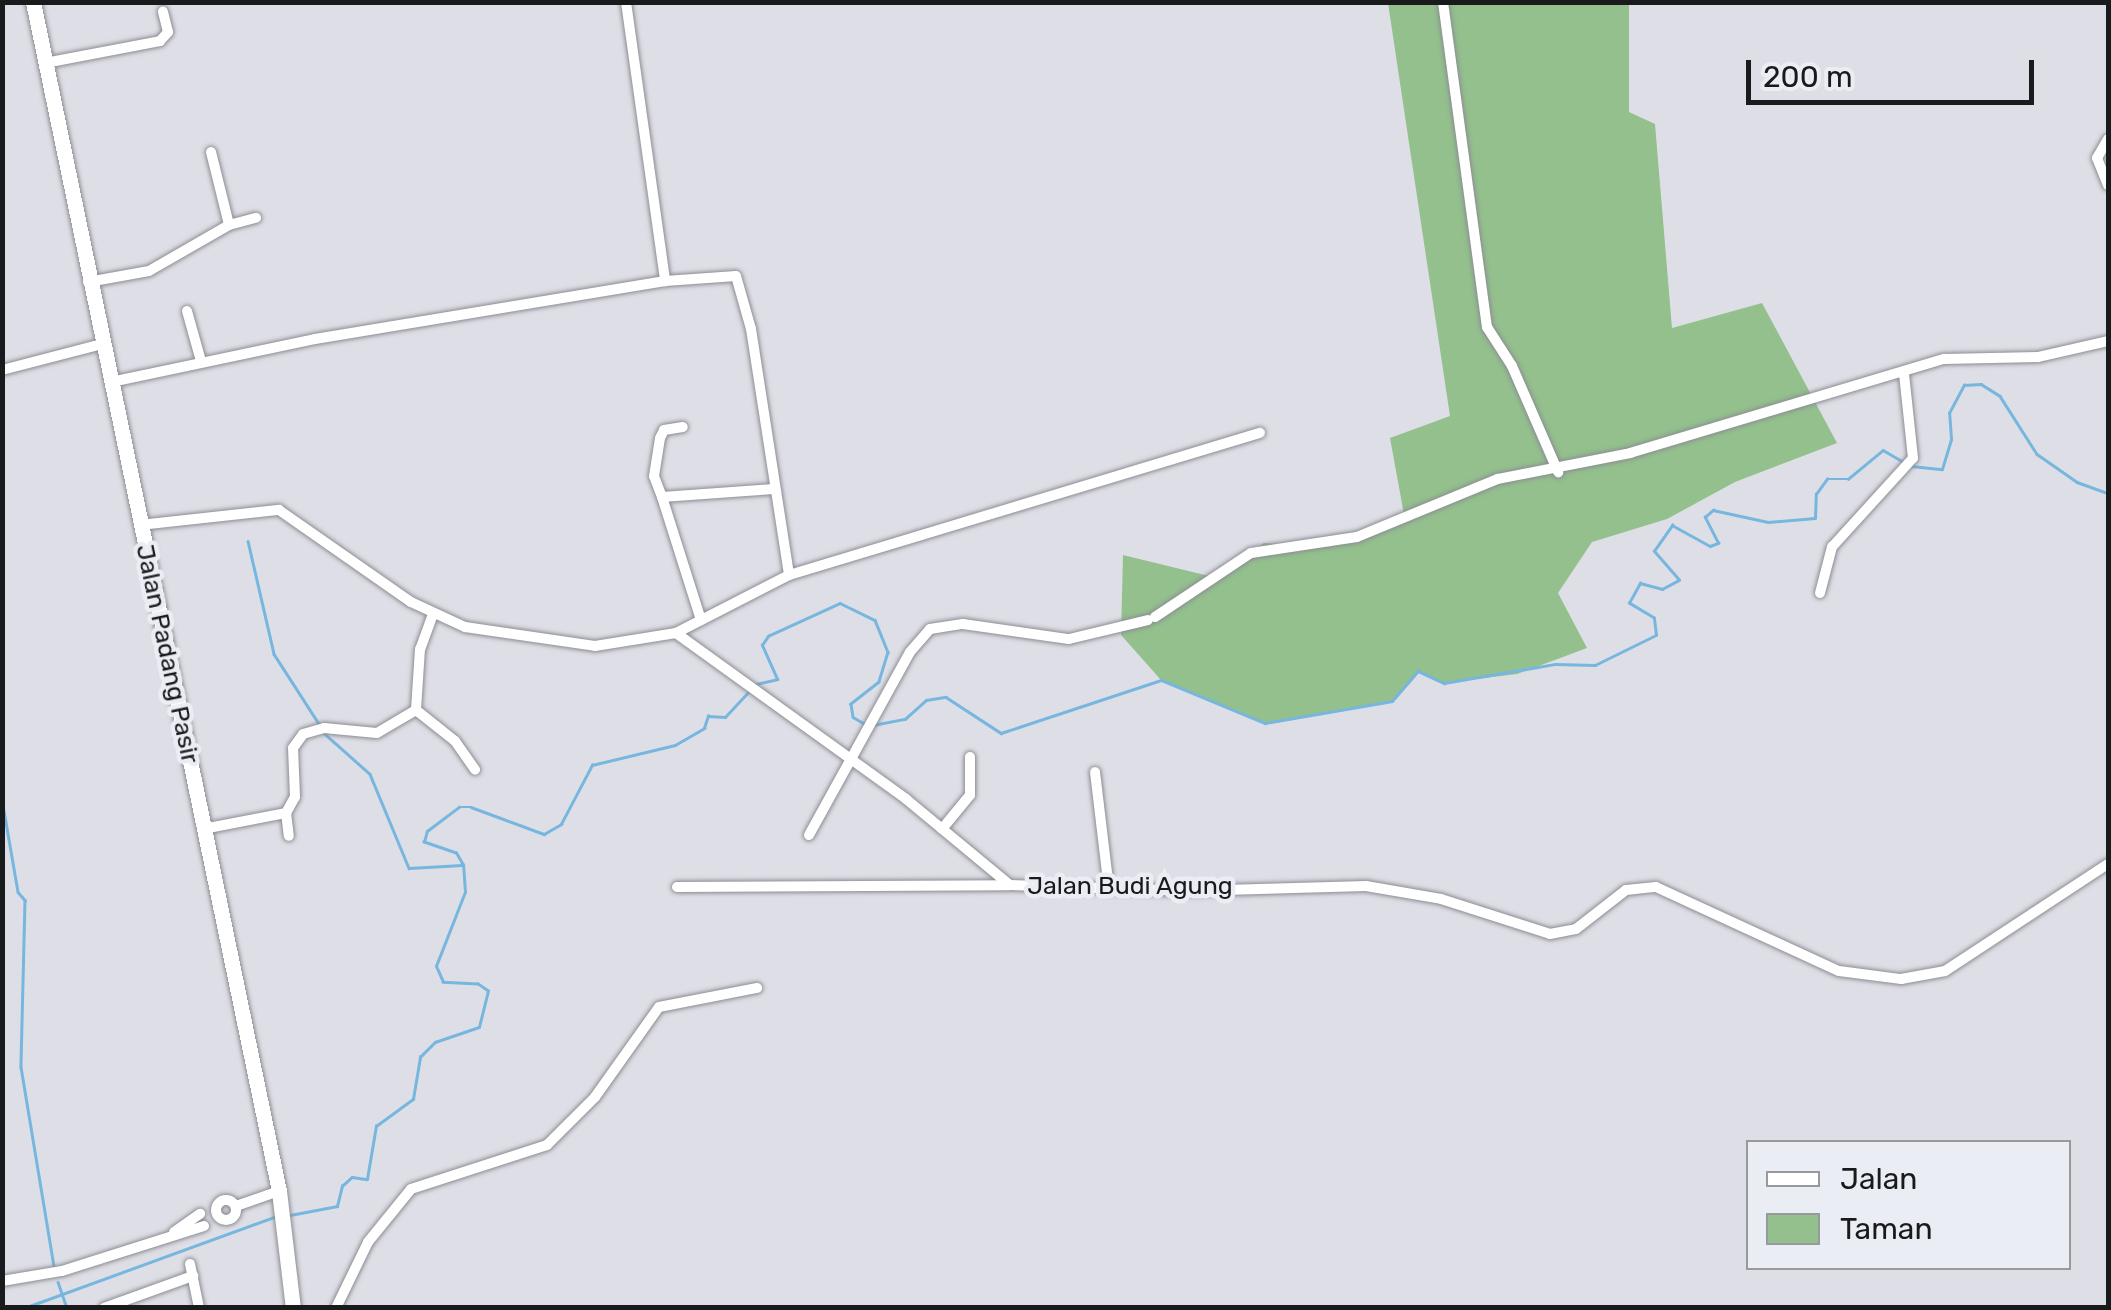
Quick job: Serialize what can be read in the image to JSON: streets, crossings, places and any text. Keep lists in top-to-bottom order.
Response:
{
  "streets": {
    "highway": ["Jalan Padang Pasir"],
    "street": ["Jalan Budi Agung"]
  },
  "legend": ["Jalan", "Taman"],
  "scale_bar": "200 m"
}
